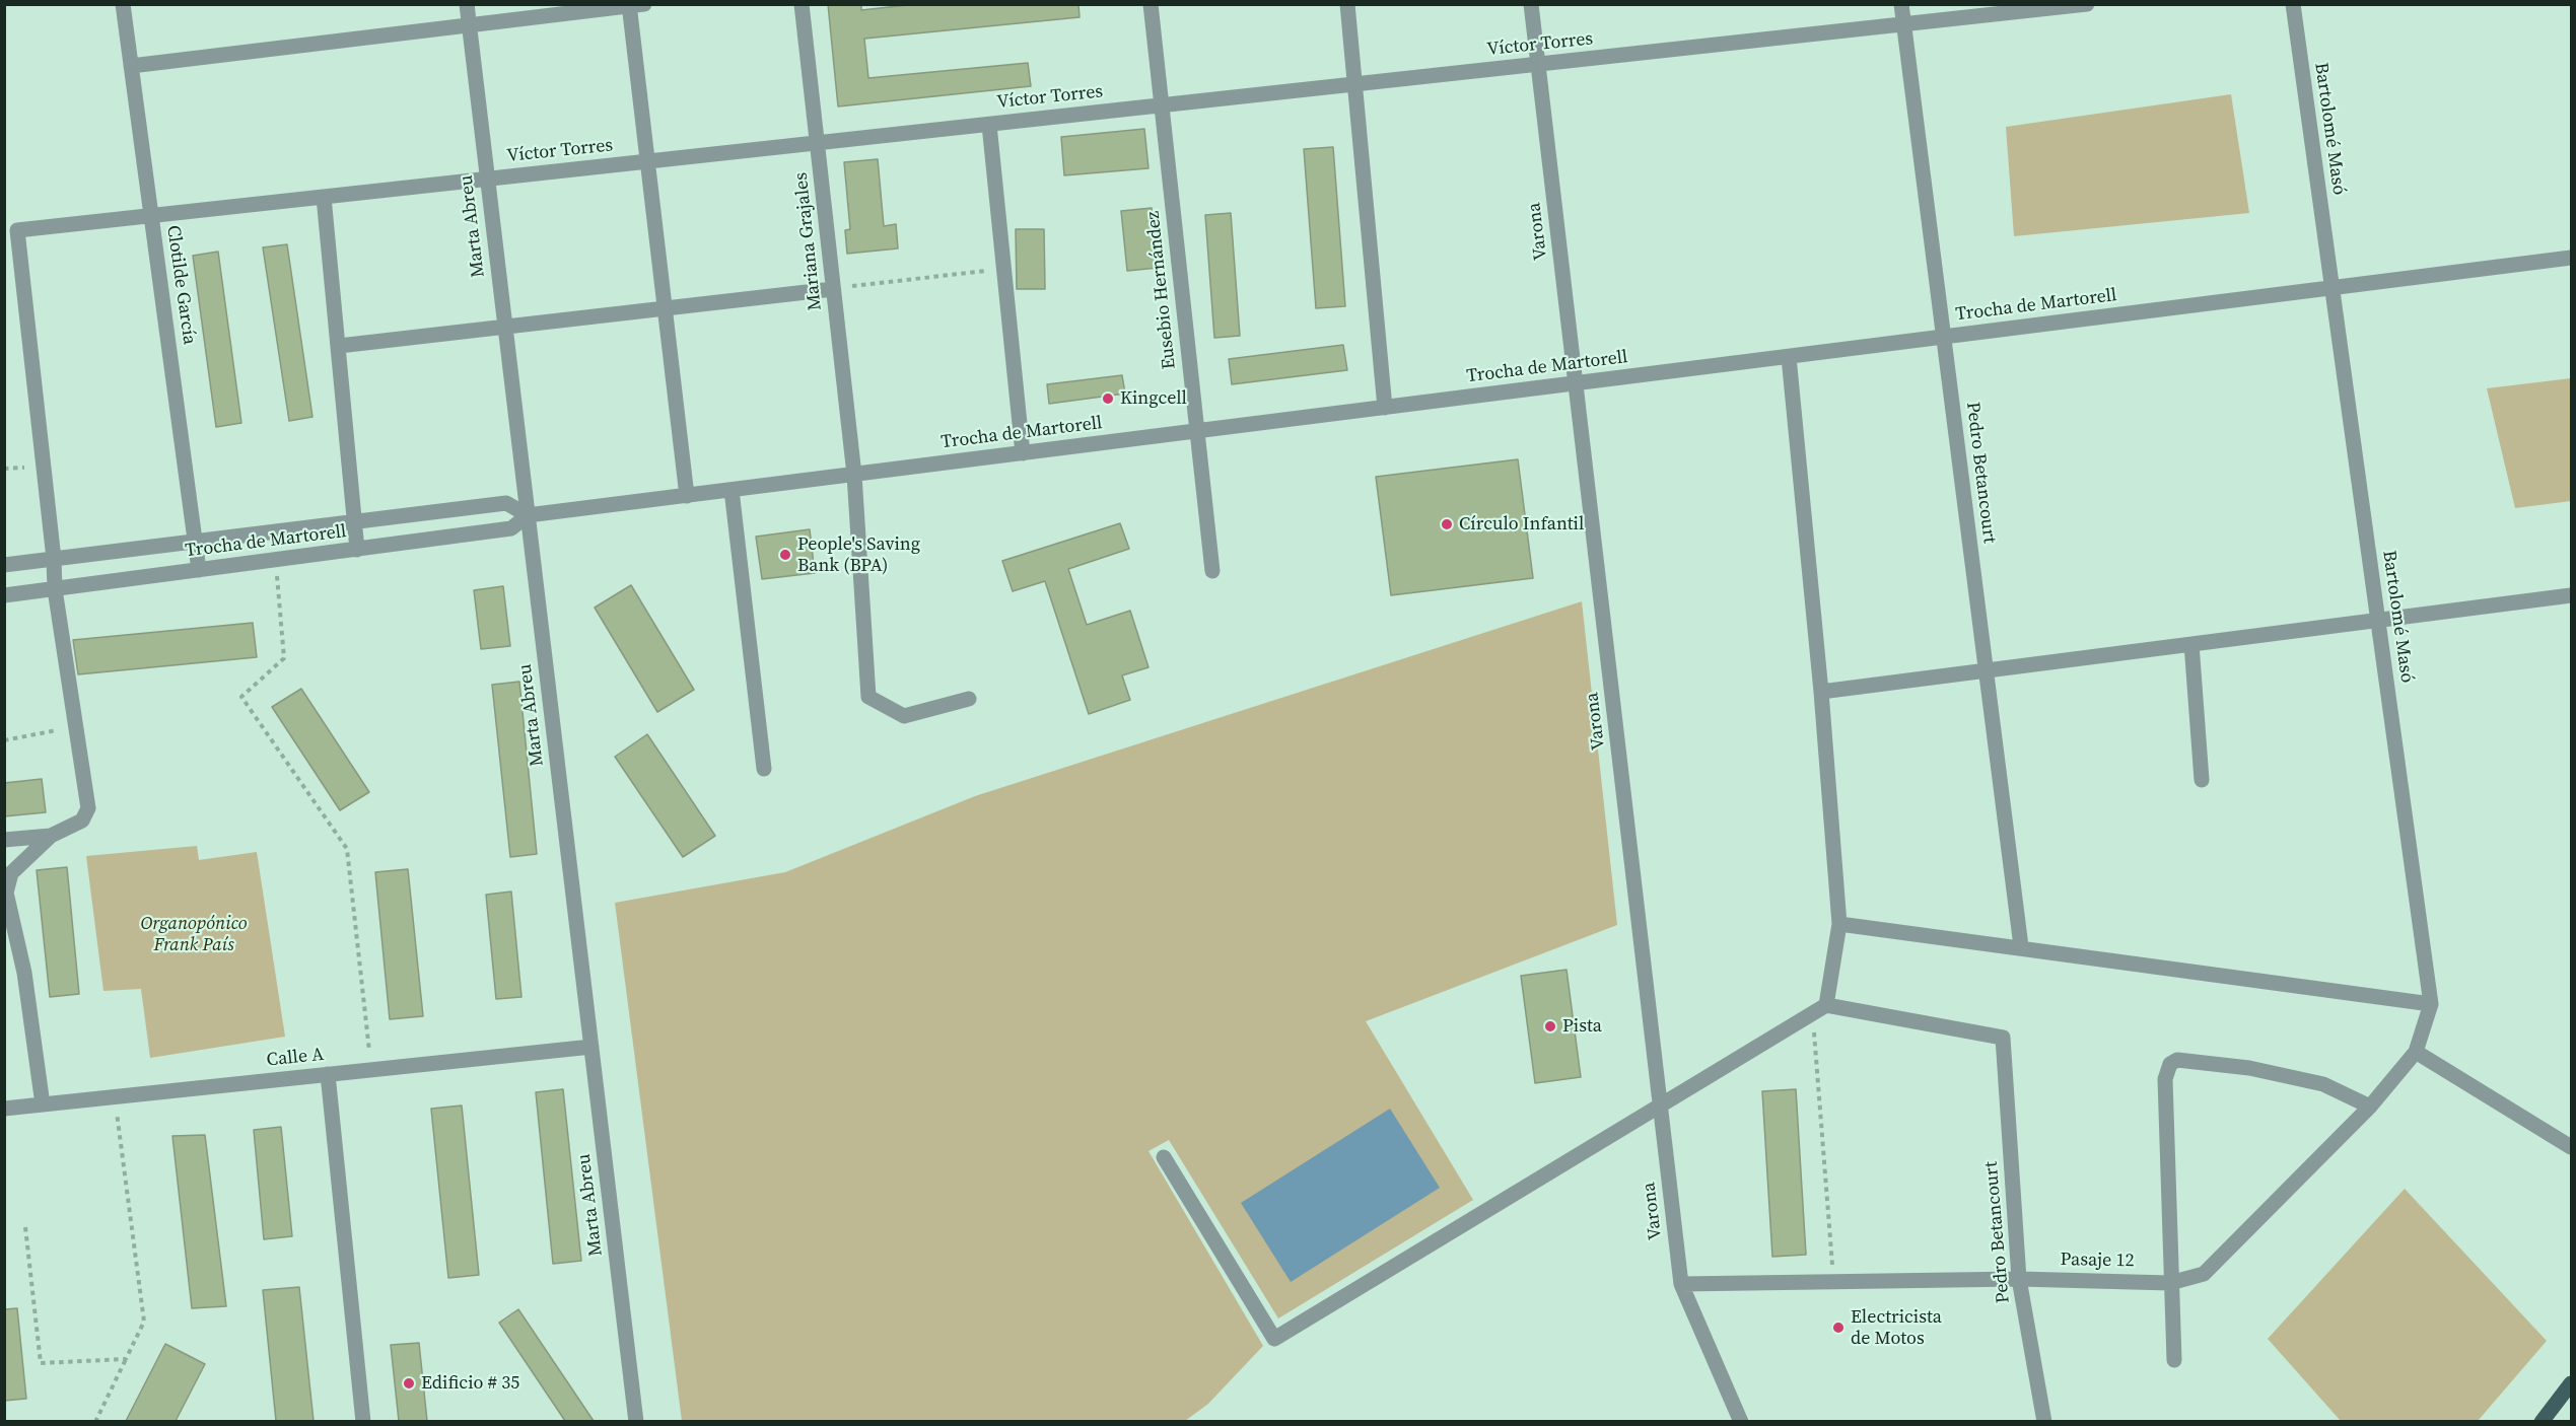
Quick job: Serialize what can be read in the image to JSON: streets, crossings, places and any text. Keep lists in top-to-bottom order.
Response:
{
  "streets": {
    "street": [
      "Víctor Torres",
      "Bartolomé Masó",
      "Marta Abreu",
      "Varona",
      "Mariana Grajales",
      "Clotilde García",
      "Eusebio Hernández",
      "Trocha de Martorell",
      "Pedro Betancourt",
      "Calle A",
      "Pasaje 12"
    ]
  },
  "crossings": [
    ["Víctor Torres", "Marta Abreu"],
    ["Víctor Torres", "Varona"],
    ["Víctor Torres", "Mariana Grajales"],
    ["Víctor Torres", "Clotilde García"],
    ["Víctor Torres", "Eusebio Hernández"],
    ["Víctor Torres", "Trocha de Martorell"],
    ["Víctor Torres", "Pedro Betancourt"],
    ["Bartolomé Masó", "Trocha de Martorell"],
    ["Bartolomé Masó", "Pasaje 12"],
    ["Marta Abreu", "Trocha de Martorell"],
    ["Marta Abreu", "Calle A"],
    ["Varona", "Trocha de Martorell"],
    ["Varona", "Pasaje 12"],
    ["Mariana Grajales", "Trocha de Martorell"],
    ["Clotilde García", "Trocha de Martorell"],
    ["Eusebio Hernández", "Trocha de Martorell"],
    ["Trocha de Martorell", "Pedro Betancourt"],
    ["Pedro Betancourt", "Pasaje 12"]
  ],
  "parks": ["Organopónico Frank País"],
  "places": [
    "Kingcell",
    "Círculo Infantil",
    "People's Saving Bank (BPA)",
    "Pista",
    "Electricista de Motos",
    "Edificio # 35"
  ]
}
